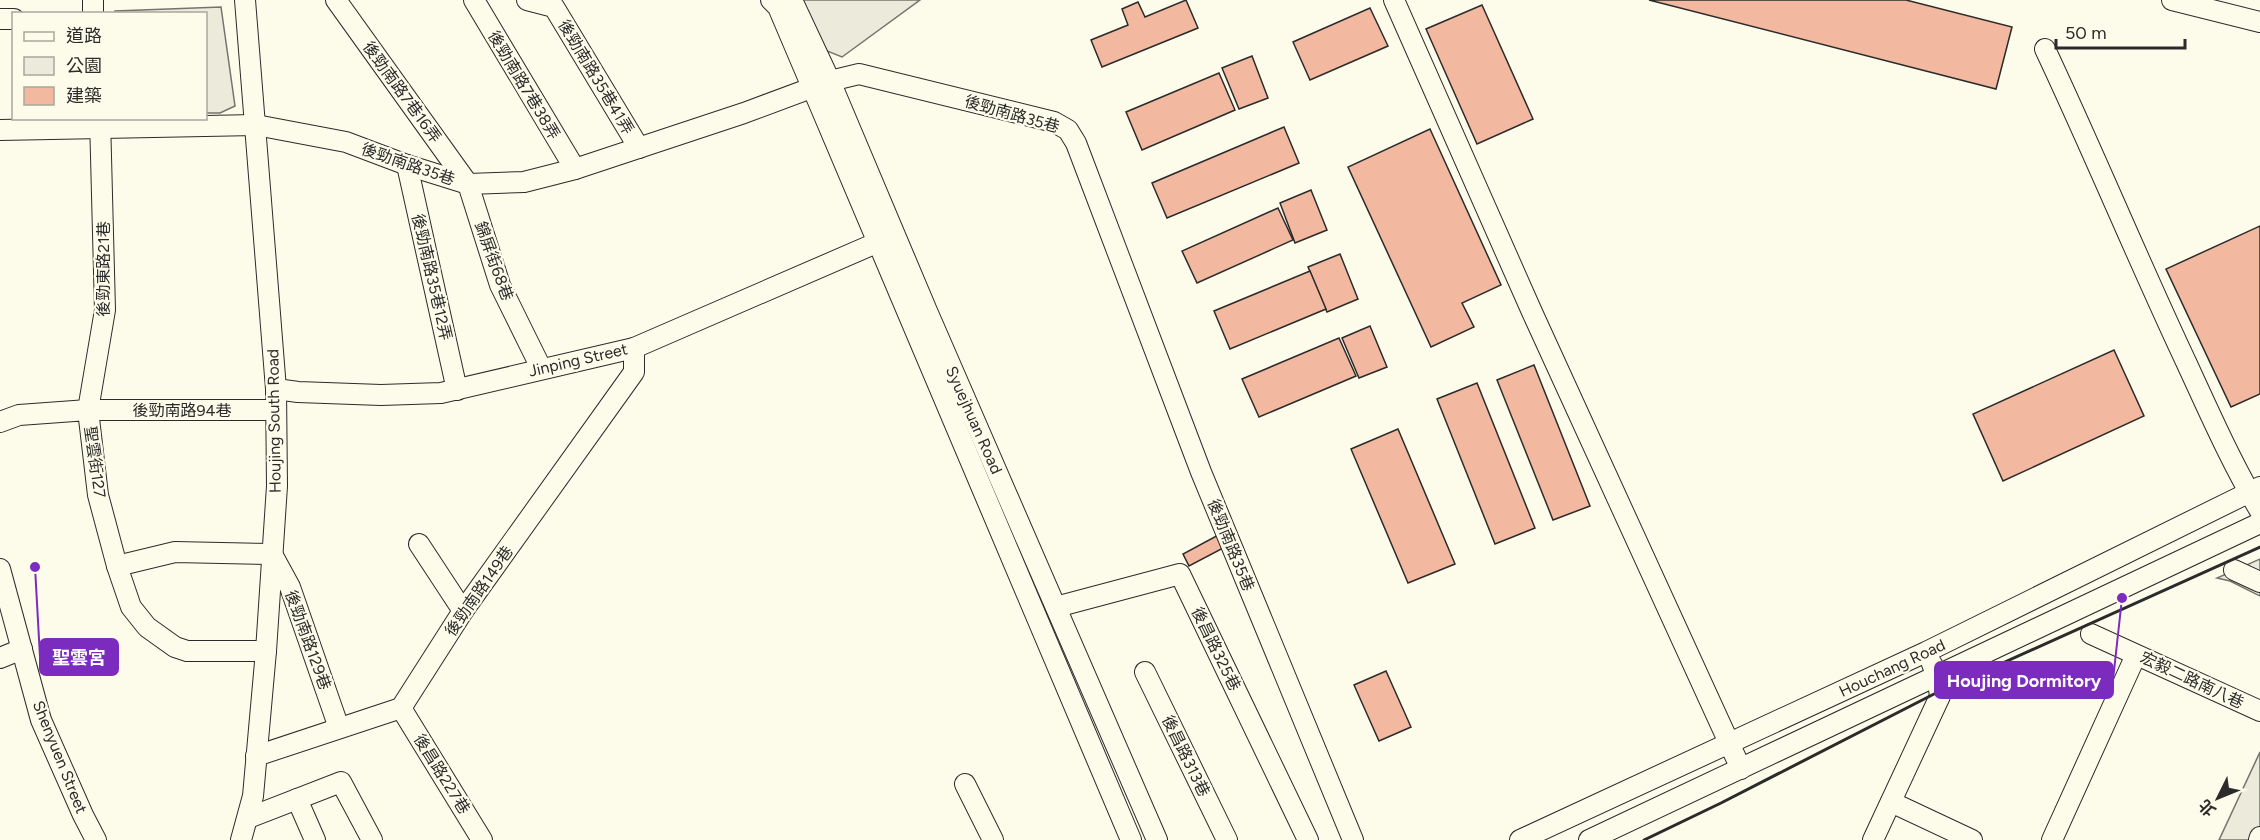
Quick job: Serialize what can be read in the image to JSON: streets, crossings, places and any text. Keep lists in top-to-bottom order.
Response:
{
  "streets": {
    "street": [
      "後勁南路35巷41弄",
      "後勁南路7巷38弄",
      "後勁南路7巷16弄",
      "後勁南路35巷",
      "錦屏街68巷",
      "後勁東路21巷",
      "後勁南路35巷12弄",
      "Jinping Street",
      "後勁南路94巷",
      "Syuejhuan Road",
      "Houjing South Road",
      "聖雲街127",
      "後勁南路149巷",
      "後勁南路129巷",
      "後昌路325巷",
      "Houchang Road",
      "宏毅二路南八巷",
      "後昌路313巷",
      "Shenyuen Street",
      "後昌路227巷"
    ]
  },
  "crossings": [
    ["後勁南路35巷41弄", "後勁南路35巷"],
    ["後勁南路7巷38弄", "後勁南路35巷"],
    ["後勁南路7巷16弄", "後勁南路35巷"],
    ["後勁南路7巷16弄", "錦屏街68巷"],
    ["後勁南路35巷", "錦屏街68巷"],
    ["後勁南路35巷", "後勁東路21巷"],
    ["後勁南路35巷", "後勁南路35巷12弄"],
    ["後勁南路35巷", "Syuejhuan Road"],
    ["後勁南路35巷", "Houjing South Road"],
    ["錦屏街68巷", "Jinping Street"],
    ["後勁東路21巷", "後勁南路94巷"],
    ["後勁東路21巷", "聖雲街127"],
    ["後勁南路35巷12弄", "Jinping Street"],
    ["Jinping Street", "Syuejhuan Road"],
    ["Jinping Street", "Houjing South Road"],
    ["Jinping Street", "後勁南路149巷"],
    ["後勁南路94巷", "Houjing South Road"],
    ["後勁南路94巷", "聖雲街127"],
    ["Syuejhuan Road", "後昌路325巷"],
    ["Houjing South Road", "聖雲街127"],
    ["Houjing South Road", "後勁南路129巷"],
    ["後勁南路149巷", "後昌路227巷"]
  ],
  "places": ["聖雲宮", "Houjing Dormitory"],
  "legend": ["道路", "公園", "建築"],
  "scale_bar": "50 m",
  "north": "bottom left"
}
